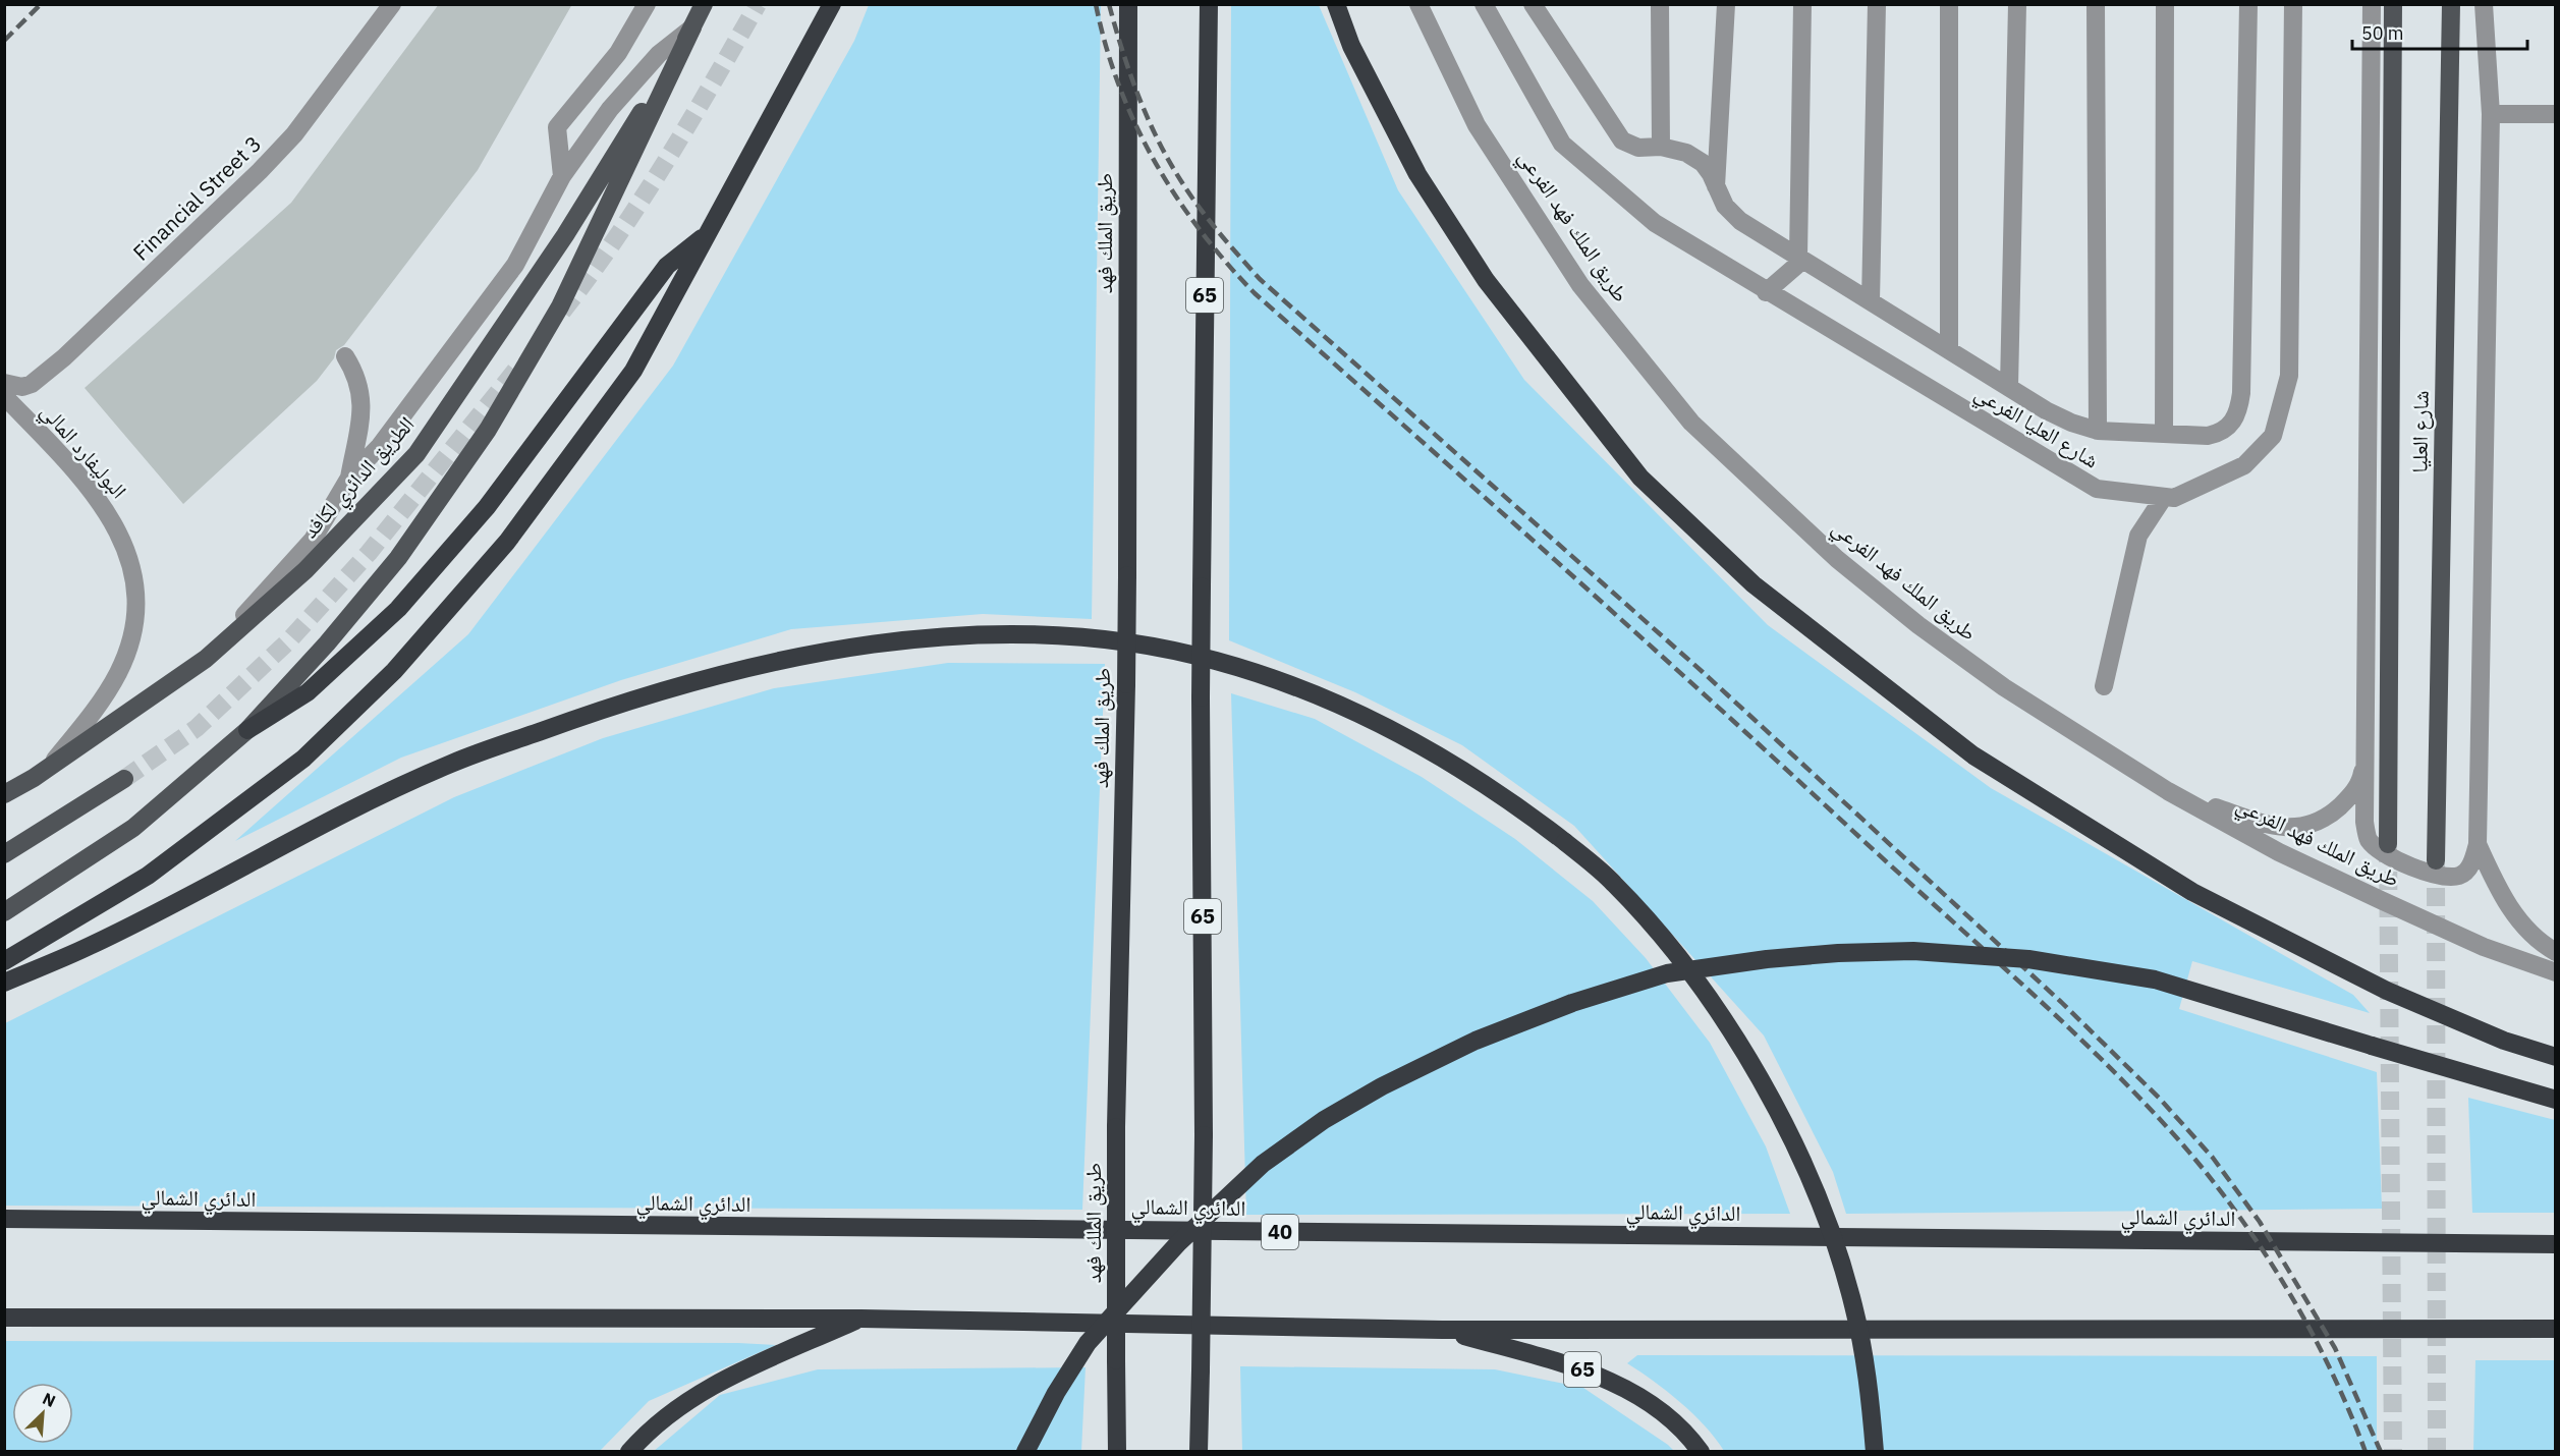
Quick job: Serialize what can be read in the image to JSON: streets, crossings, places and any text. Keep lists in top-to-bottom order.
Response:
{
  "streets": {
    "highway": [
      "طريق الملك فهد",
      "65",
      "الدائري الشمالي",
      "40"
    ],
    "main road": ["شارع العليا", "الطريق الدائري لكافد"],
    "street": [
      "Financial Street 3",
      "طريق الملك فهد الفرعي",
      "شارع العليا الفرعي",
      "البوليفارد المالي"
    ]
  },
  "crossings": [
    ["البوليفارد المالي", "الطريق الدائري لكافد"]
  ],
  "scale_bar": "50 m",
  "north": "top right"
}
